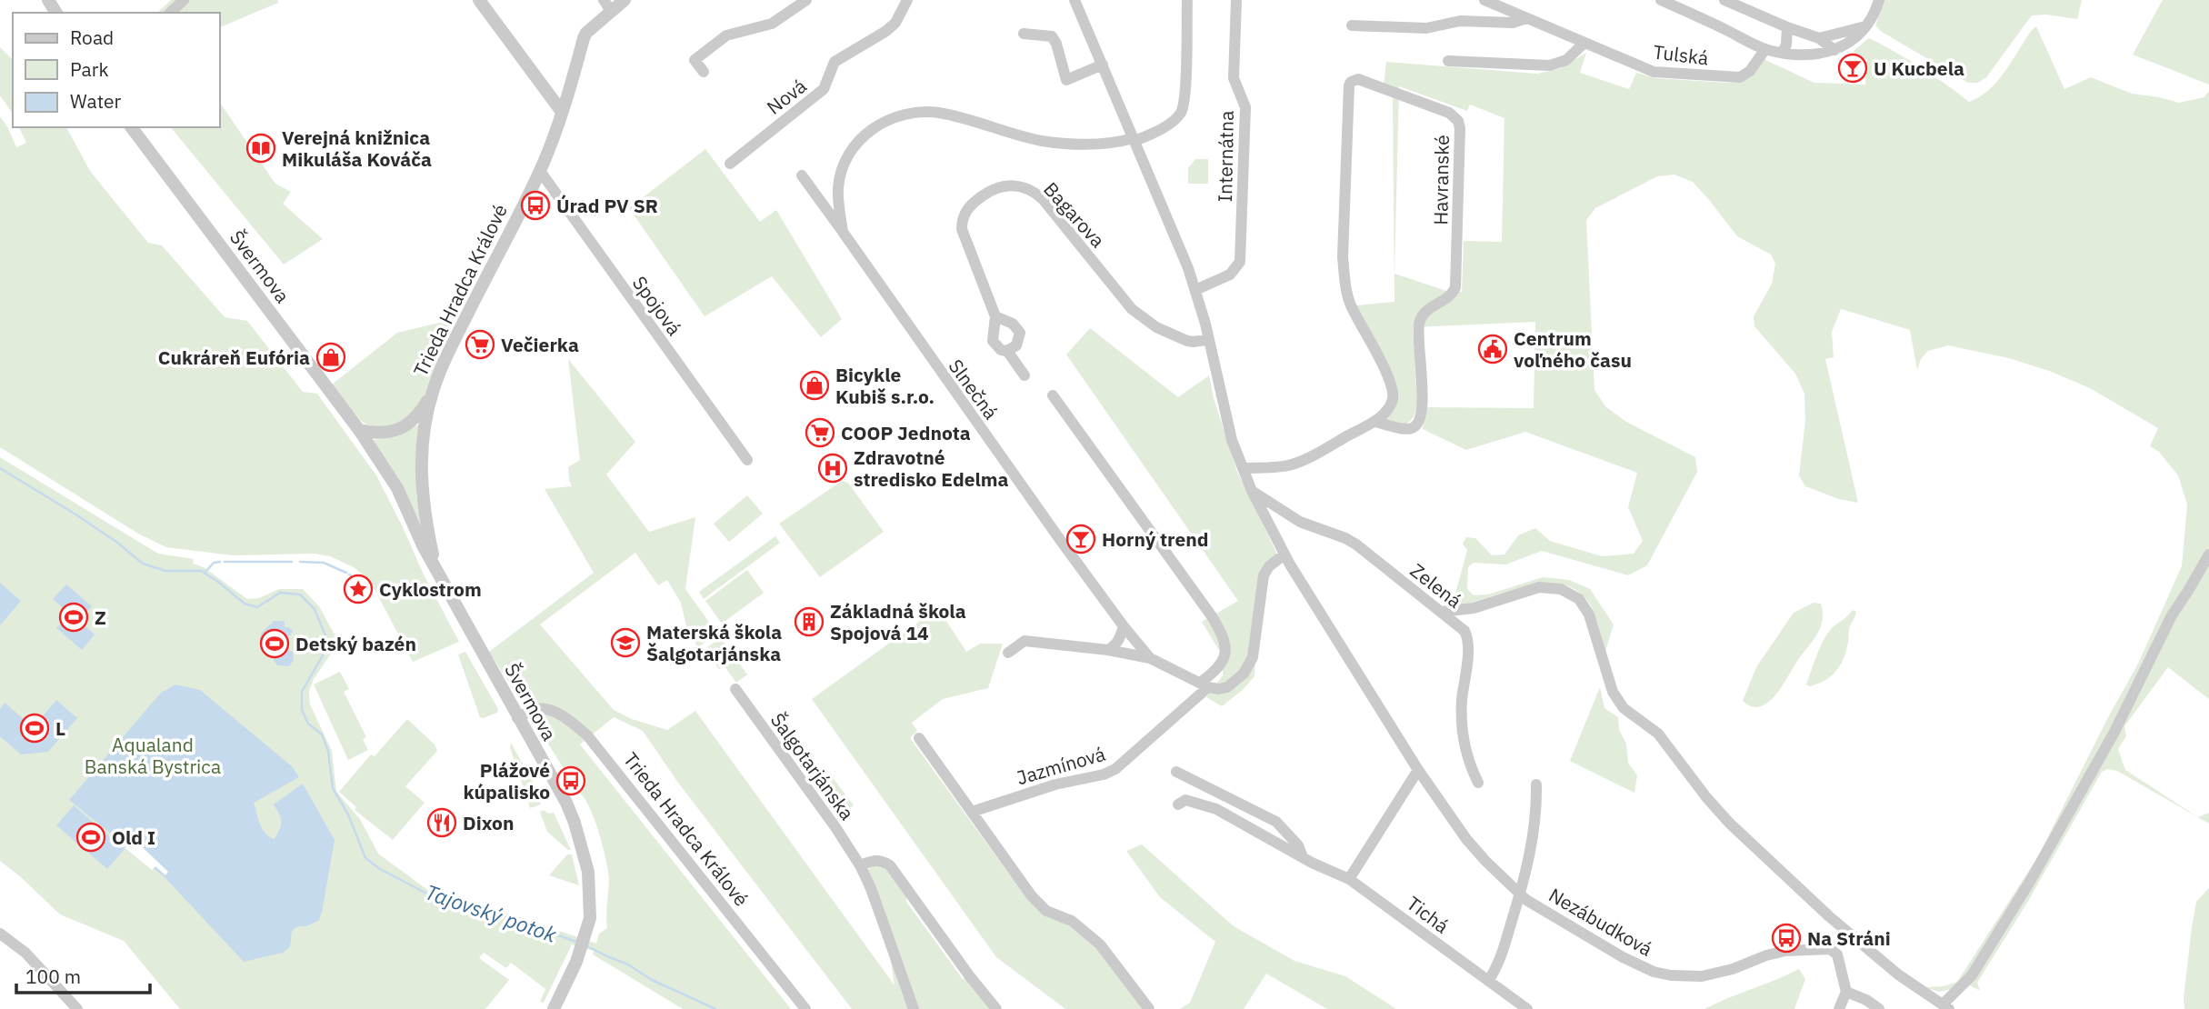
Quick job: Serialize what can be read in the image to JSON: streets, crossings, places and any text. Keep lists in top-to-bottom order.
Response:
{
  "streets": {
    "street": [
      "Tulská",
      "Nová",
      "Internátna",
      "Havranské",
      "Bagarova",
      "Švermova",
      "Trieda Hradca Králové",
      "Spojová",
      "Slnečná",
      "Zelená",
      "Jazmínová",
      "Šalgotarjánska",
      "Tichá",
      "Nezábudková"
    ]
  },
  "crossings": [
    ["Švermova", "Trieda Hradca Králové"],
    ["Trieda Hradca Králové", "Spojová"],
    ["Slnečná", "Jazmínová"]
  ],
  "water": ["Tajovský potok"],
  "parks": ["Aqualand Banská Bystrica"],
  "places": {
    "bar": ["U Kucbela", "Horný trend"],
    "library": ["Verejná knižnica Mikuláša Kováča"],
    "bus stop": ["Úrad PV SR", "Plážové kúpalisko", "Na Stráni"],
    "supermarket": ["Večierka", "COOP Jednota"],
    "public building": ["Centrum voľného času"],
    "shop": ["Cukráreň Eufória", "Bicykle Kubiš s.r.o."],
    "hospital": ["Zdravotné stredisko Edelma"],
    "place": ["Cyklostrom"],
    "sports": [
      "Z",
      "Detský bazén",
      "L",
      "Old I"
    ],
    "building": ["Základná škola Spojová 14"],
    "school or university": ["Materská škola Šalgotarjánska"],
    "restaurant": ["Dixon"]
  },
  "legend": ["Road", "Park", "Water"],
  "scale_bar": "100 m"
}
